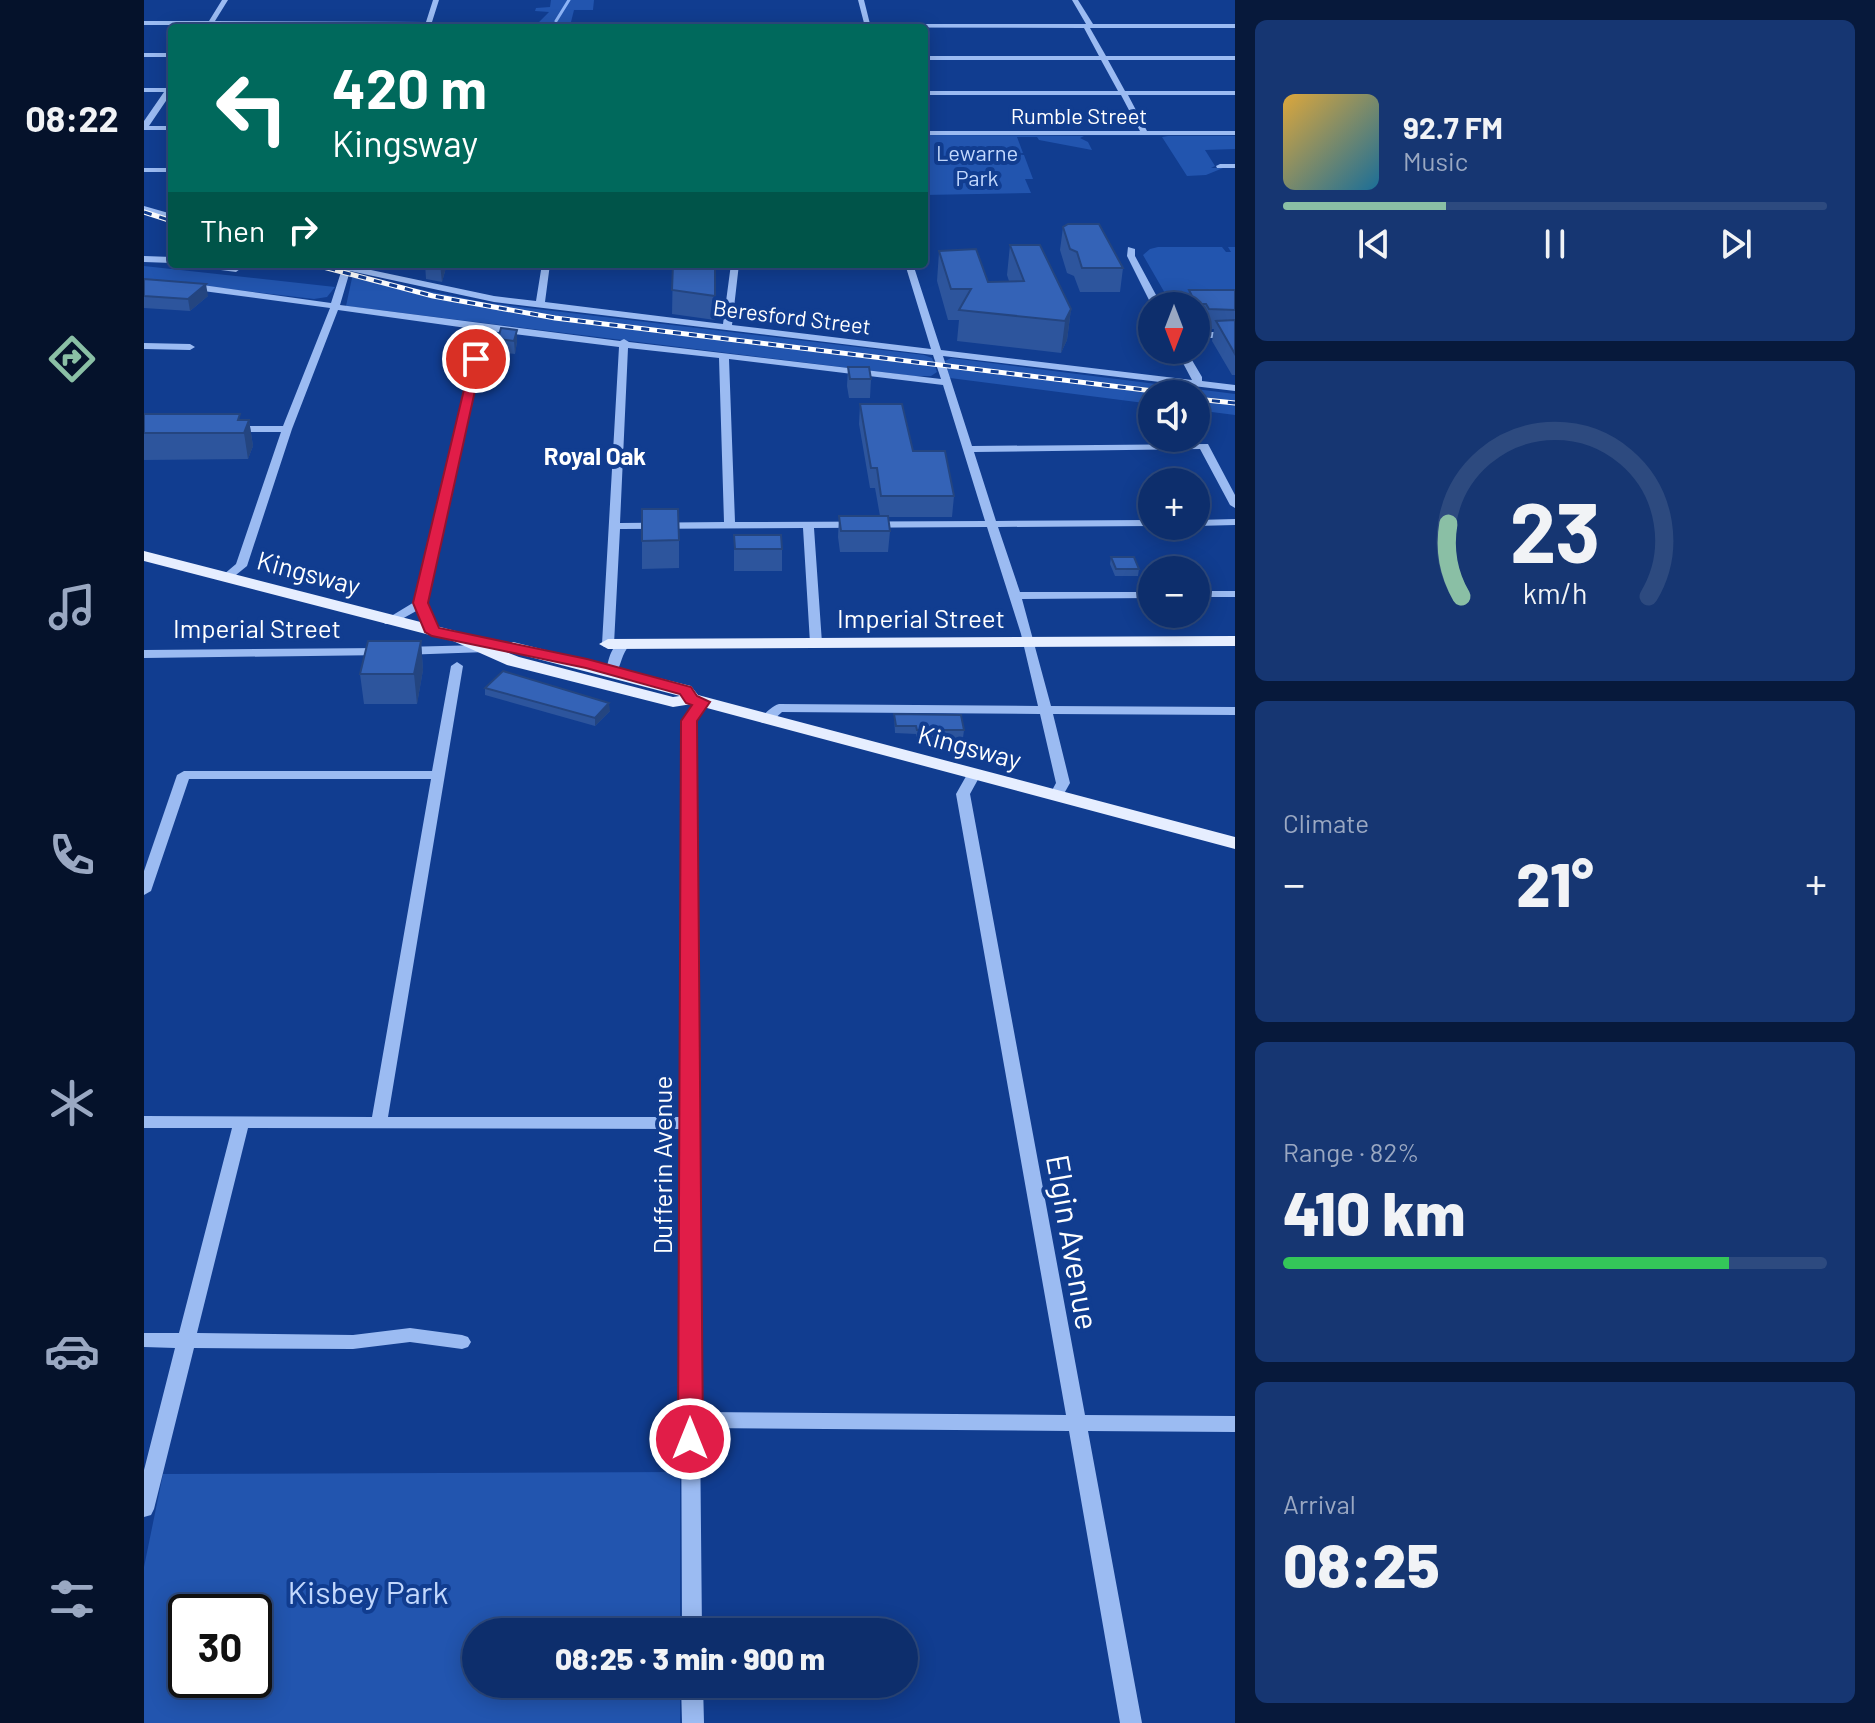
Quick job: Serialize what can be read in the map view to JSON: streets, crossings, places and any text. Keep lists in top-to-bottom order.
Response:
{
  "streets": {
    "main road": ["Kingsway", "Imperial Street"],
    "street": [
      "Rumble Street",
      "Beresford Street",
      "Dufferin Avenue",
      "Elgin Avenue"
    ]
  },
  "crossings": [
    ["Kingsway", "Imperial Street"],
    ["Kingsway", "Dufferin Avenue"],
    ["Kingsway", "Elgin Avenue"]
  ],
  "districts": ["Royal Oak"],
  "parks": ["Lewarne Park", "Kisbey Park"],
  "north": "bottom",
  "page": {
    "tabs": "08:22",
    "turn": ["420 m", "Kingsway"],
    "song": ["92.7 FM", "Music"],
    "then": "Then",
    "map_buttons": ["+", "−"],
    "tile": [
      "Climate",
      ["Range · 82%", "410 km"],
      ["Arrival", "08:25"]
    ],
    "heat": ["−", "21°", "+"],
    "limit": "30",
    "trip": "08:25 · 3 min · 900 m",
    "gauge": ["23", "km/h"]
  }
}
